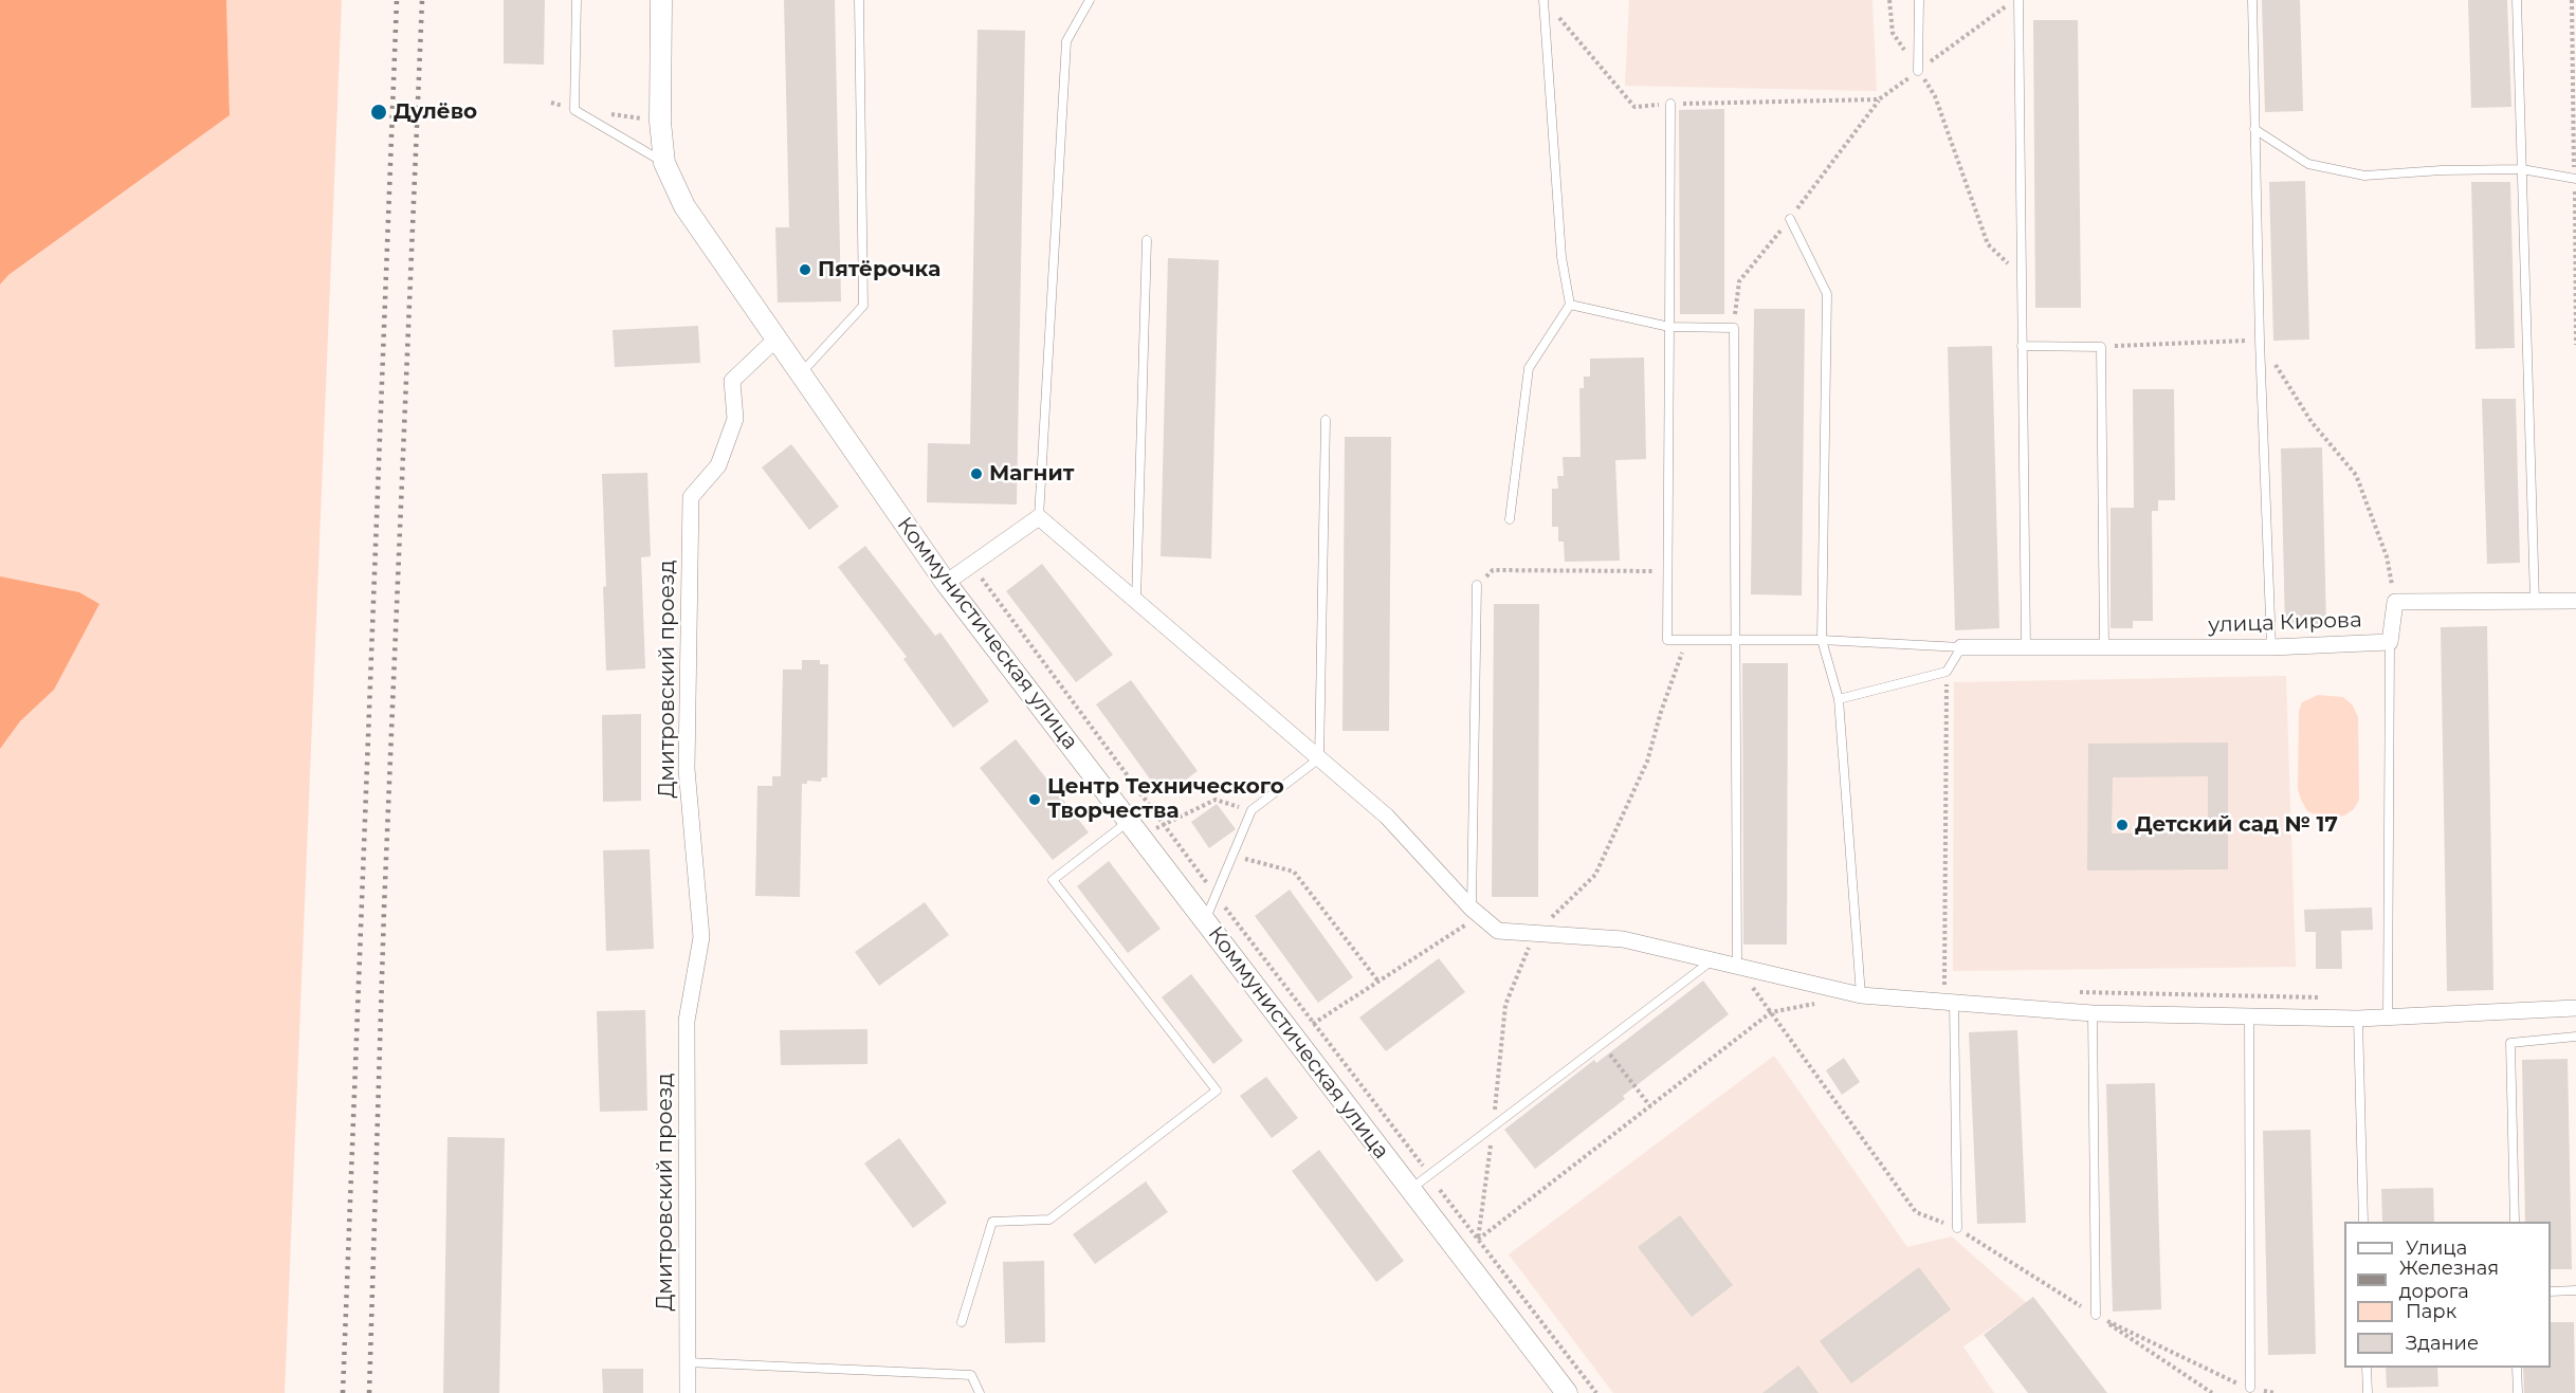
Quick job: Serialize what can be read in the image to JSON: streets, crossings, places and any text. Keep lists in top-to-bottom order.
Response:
{
  "streets": {
    "street": ["улица Кирова", "Коммунистическая улица", "Дмитровский проезд"]
  },
  "crossings": [
    ["Коммунистическая улица", "Дмитровский проезд"]
  ],
  "places": [
    "Дулёво",
    "Пятёрочка",
    "Магнит",
    "Центр Технического Творчества",
    "Детский сад № 17"
  ],
  "legend": [
    "Улица",
    "Железная дорога",
    "Парк",
    "Здание"
  ]
}
